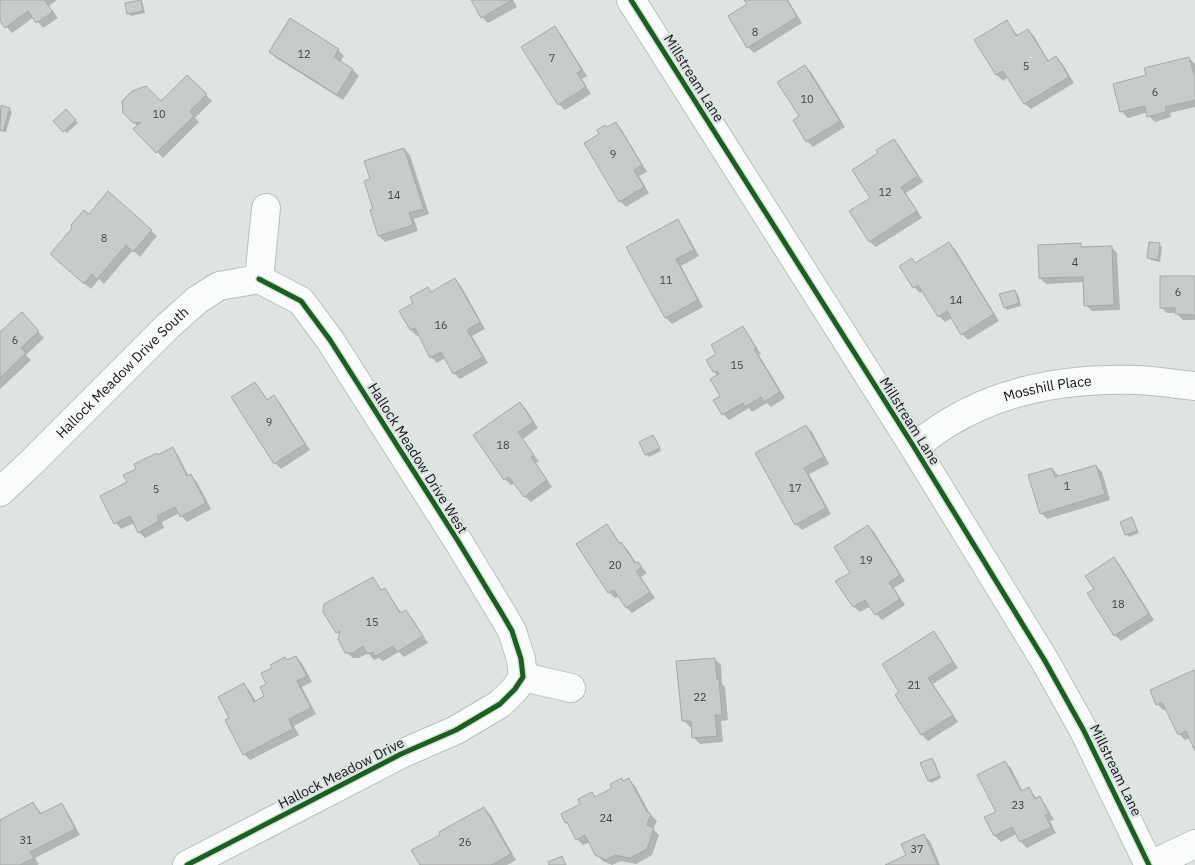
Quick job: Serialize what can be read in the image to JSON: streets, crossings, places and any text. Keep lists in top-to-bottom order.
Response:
{
  "streets": {
    "street": [
      "Millstream Lane",
      "Hallock Meadow Drive South",
      "Mosshill Place",
      "Hallock Meadow Drive West",
      "Hallock Meadow Drive"
    ]
  },
  "crossings": [
    ["Millstream Lane", "Mosshill Place"],
    ["Hallock Meadow Drive South", "Hallock Meadow Drive West"],
    ["Hallock Meadow Drive West", "Hallock Meadow Drive"]
  ],
  "house_numbers": [
    "8",
    "12",
    "7",
    "5",
    "6",
    "10",
    "10",
    "9",
    "12",
    "14",
    "8",
    "4",
    "11",
    "6",
    "14",
    "16",
    "6",
    "15",
    "9",
    "18",
    "1",
    "17",
    "5",
    "19",
    "20",
    "18",
    "15",
    "21",
    "22",
    "23",
    "24",
    "31",
    "26",
    "37"
  ]
}
